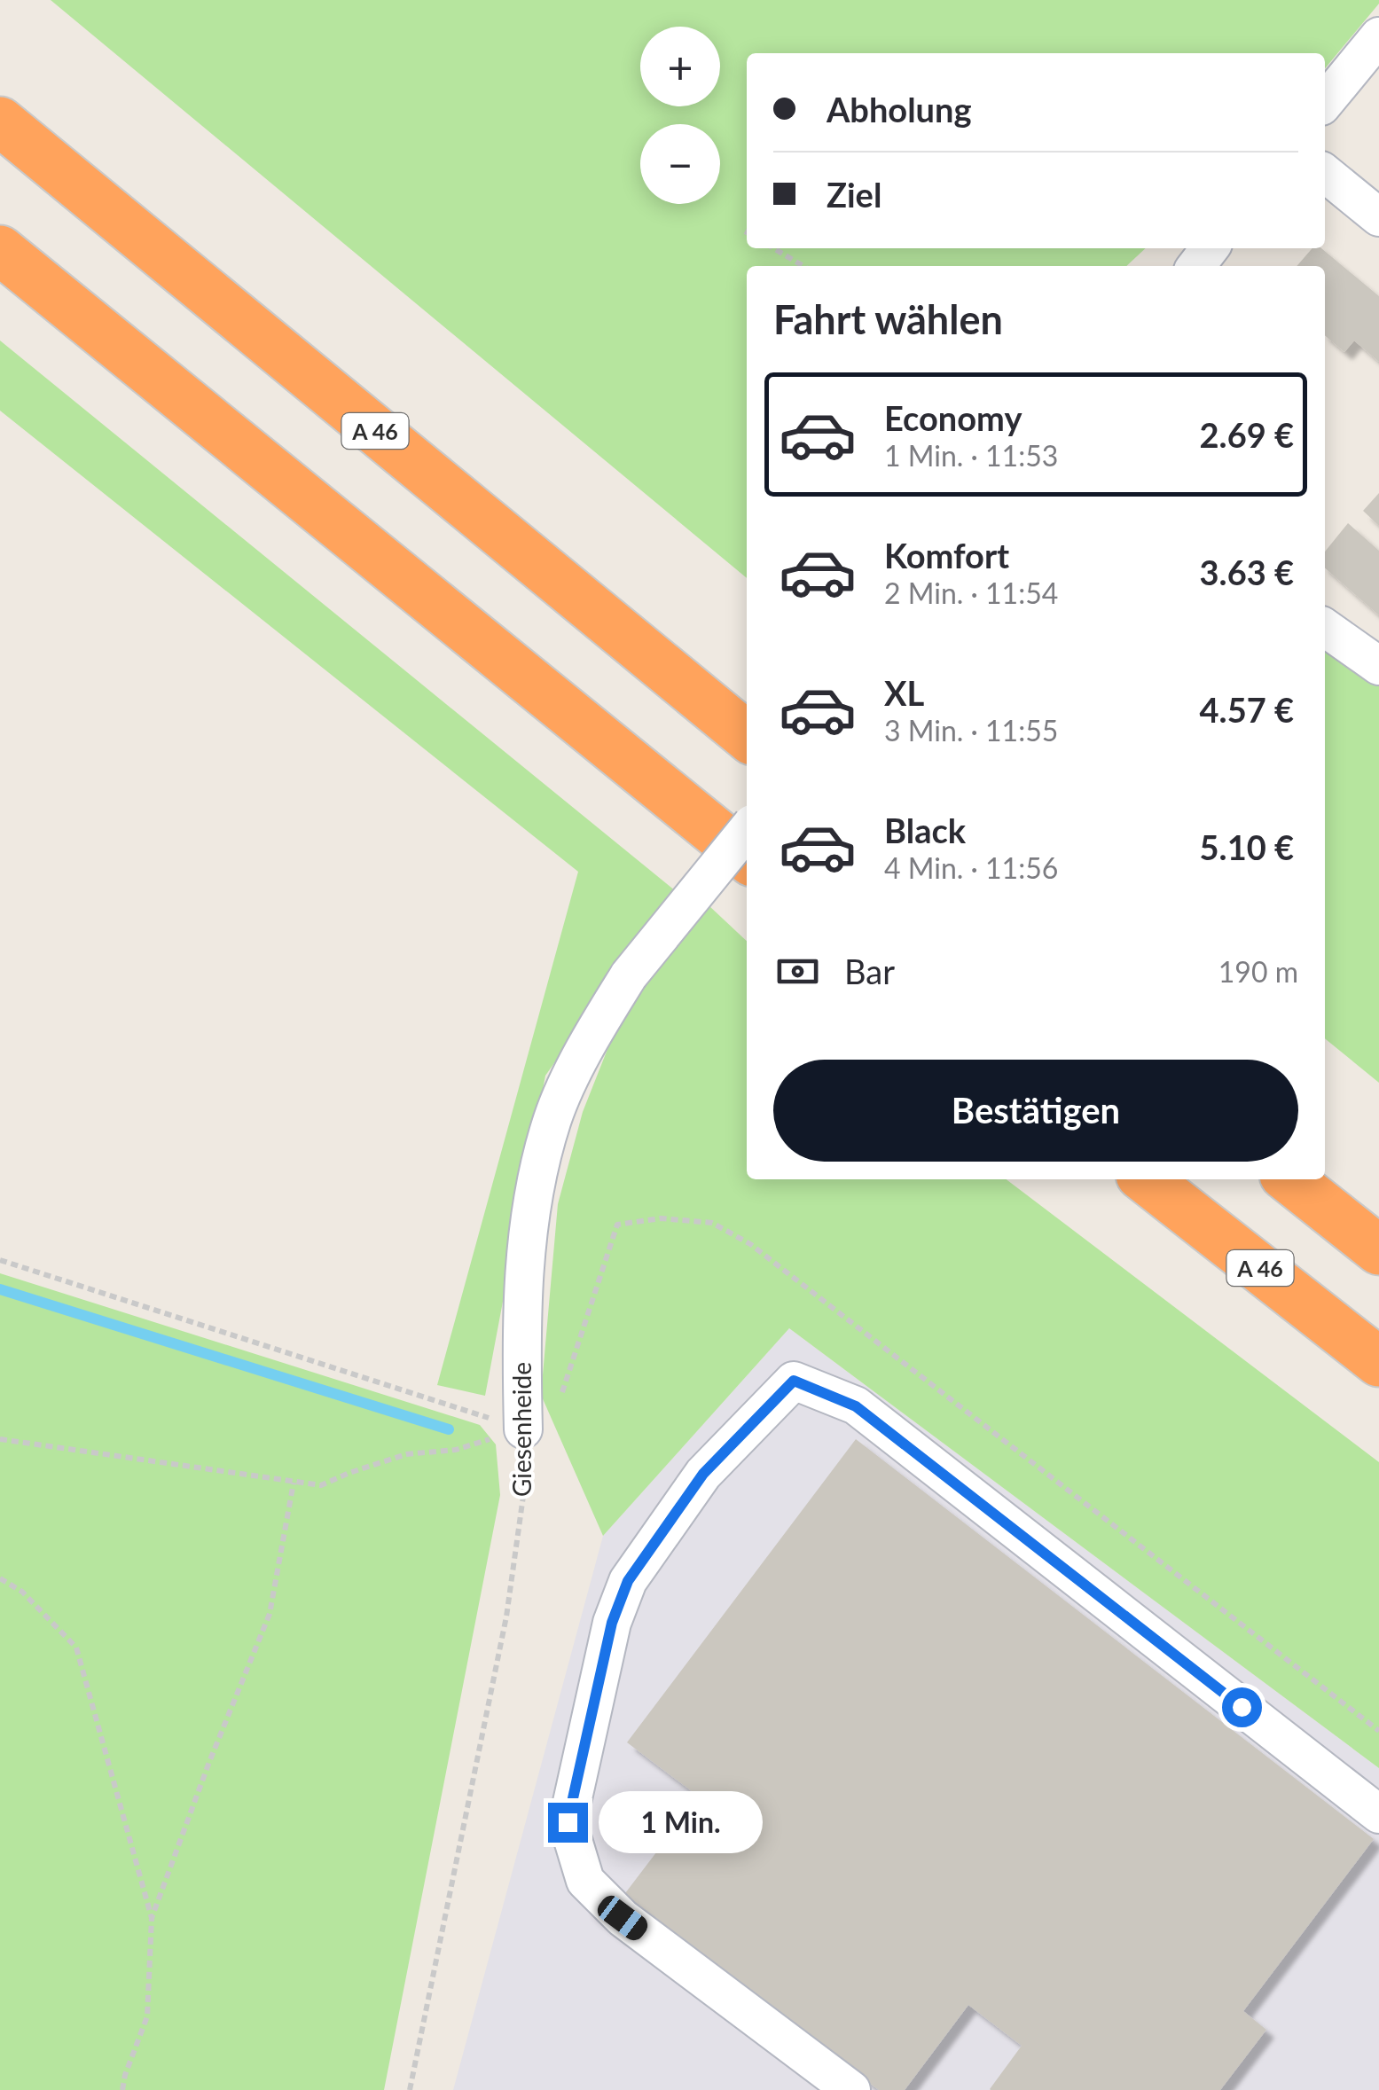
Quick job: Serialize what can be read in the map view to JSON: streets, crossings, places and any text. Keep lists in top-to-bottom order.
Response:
{
  "streets": {
    "highway": ["A 46"],
    "street": ["Giesenheide"]
  },
  "page": {
    "map_buttons": ["+", "−"],
    "banner": ["Abholung", "Ziel"],
    "heading": "Fahrt wählen",
    "list": [
      {
        "name": "Economy",
        "note": "1 Min. · 11:53",
        "value": "2.69 €"
      },
      {
        "name": "Komfort",
        "note": "2 Min. · 11:54",
        "value": "3.63 €"
      },
      {
        "name": "XL",
        "note": "3 Min. · 11:55",
        "value": "4.57 €"
      },
      {
        "name": "Black",
        "note": "4 Min. · 11:56",
        "value": "5.10 €"
      }
    ],
    "pay": ["Bar", "190 m"],
    "buttons": "Bestätigen",
    "bubble": "1 Min."
  }
}
